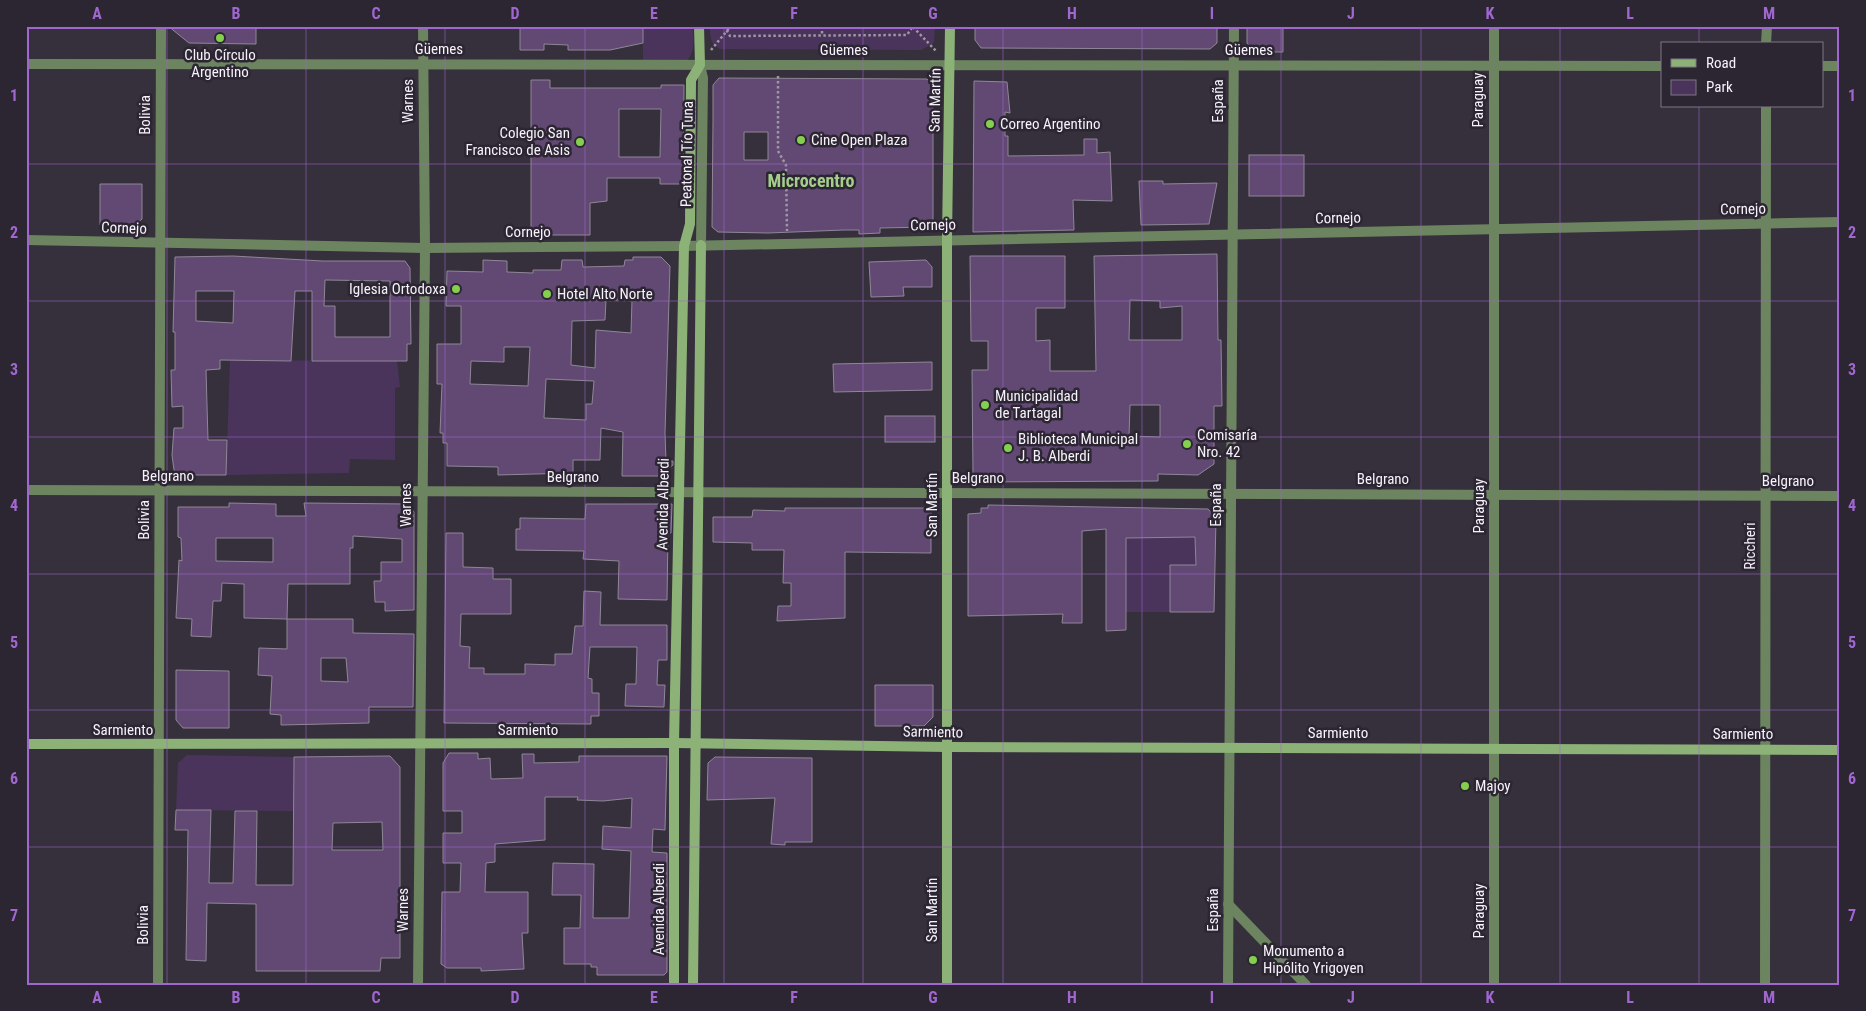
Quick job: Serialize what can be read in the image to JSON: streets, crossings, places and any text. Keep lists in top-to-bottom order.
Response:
{
  "streets": {
    "street": [
      "Güemes",
      "San Martín",
      "Paraguay",
      "Warnes",
      "España",
      "Bolivia",
      "Peatonal Tío Tuna",
      "Cornejo",
      "Belgrano",
      "Avenida Alberdi",
      "Riccheri",
      "Sarmiento"
    ]
  },
  "crossings": [
    ["Güemes", "San Martín"],
    ["Güemes", "Paraguay"],
    ["Güemes", "Warnes"],
    ["Güemes", "España"],
    ["Güemes", "Bolivia"],
    ["Güemes", "Peatonal Tío Tuna"],
    ["Güemes", "Avenida Alberdi"],
    ["San Martín", "Cornejo"],
    ["San Martín", "Belgrano"],
    ["San Martín", "Sarmiento"],
    ["Paraguay", "Cornejo"],
    ["Paraguay", "Belgrano"],
    ["Paraguay", "Sarmiento"],
    ["Warnes", "Cornejo"],
    ["Warnes", "Belgrano"],
    ["Warnes", "Sarmiento"],
    ["España", "Cornejo"],
    ["España", "Belgrano"],
    ["España", "Sarmiento"],
    ["Bolivia", "Cornejo"],
    ["Bolivia", "Belgrano"],
    ["Bolivia", "Sarmiento"],
    ["Peatonal Tío Tuna", "Cornejo"],
    ["Peatonal Tío Tuna", "Avenida Alberdi"],
    ["Cornejo", "Avenida Alberdi"],
    ["Cornejo", "Riccheri"],
    ["Belgrano", "Avenida Alberdi"],
    ["Belgrano", "Riccheri"],
    ["Avenida Alberdi", "Sarmiento"],
    ["Riccheri", "Sarmiento"]
  ],
  "districts": ["Microcentro"],
  "places": [
    "Club Círculo Argentino",
    "Correo Argentino",
    "Cine Open Plaza",
    "Colegio San Francisco de Asis",
    "Iglesia Ortodoxa",
    "Hotel Alto Norte",
    "Municipalidad de Tartagal",
    "Comisaría Nro. 42",
    "Biblioteca Municipal J. B. Alberdi",
    "Majoy",
    "Monumento a Hipólito Yrigoyen"
  ],
  "legend": ["Road", "Park"],
  "grid": {
    "columns": [
      "A",
      "B",
      "C",
      "D",
      "E",
      "F",
      "G",
      "H",
      "I",
      "J",
      "K",
      "L",
      "M"
    ],
    "rows": [
      "1",
      "2",
      "3",
      "4",
      "5",
      "6",
      "7"
    ]
  }
}
